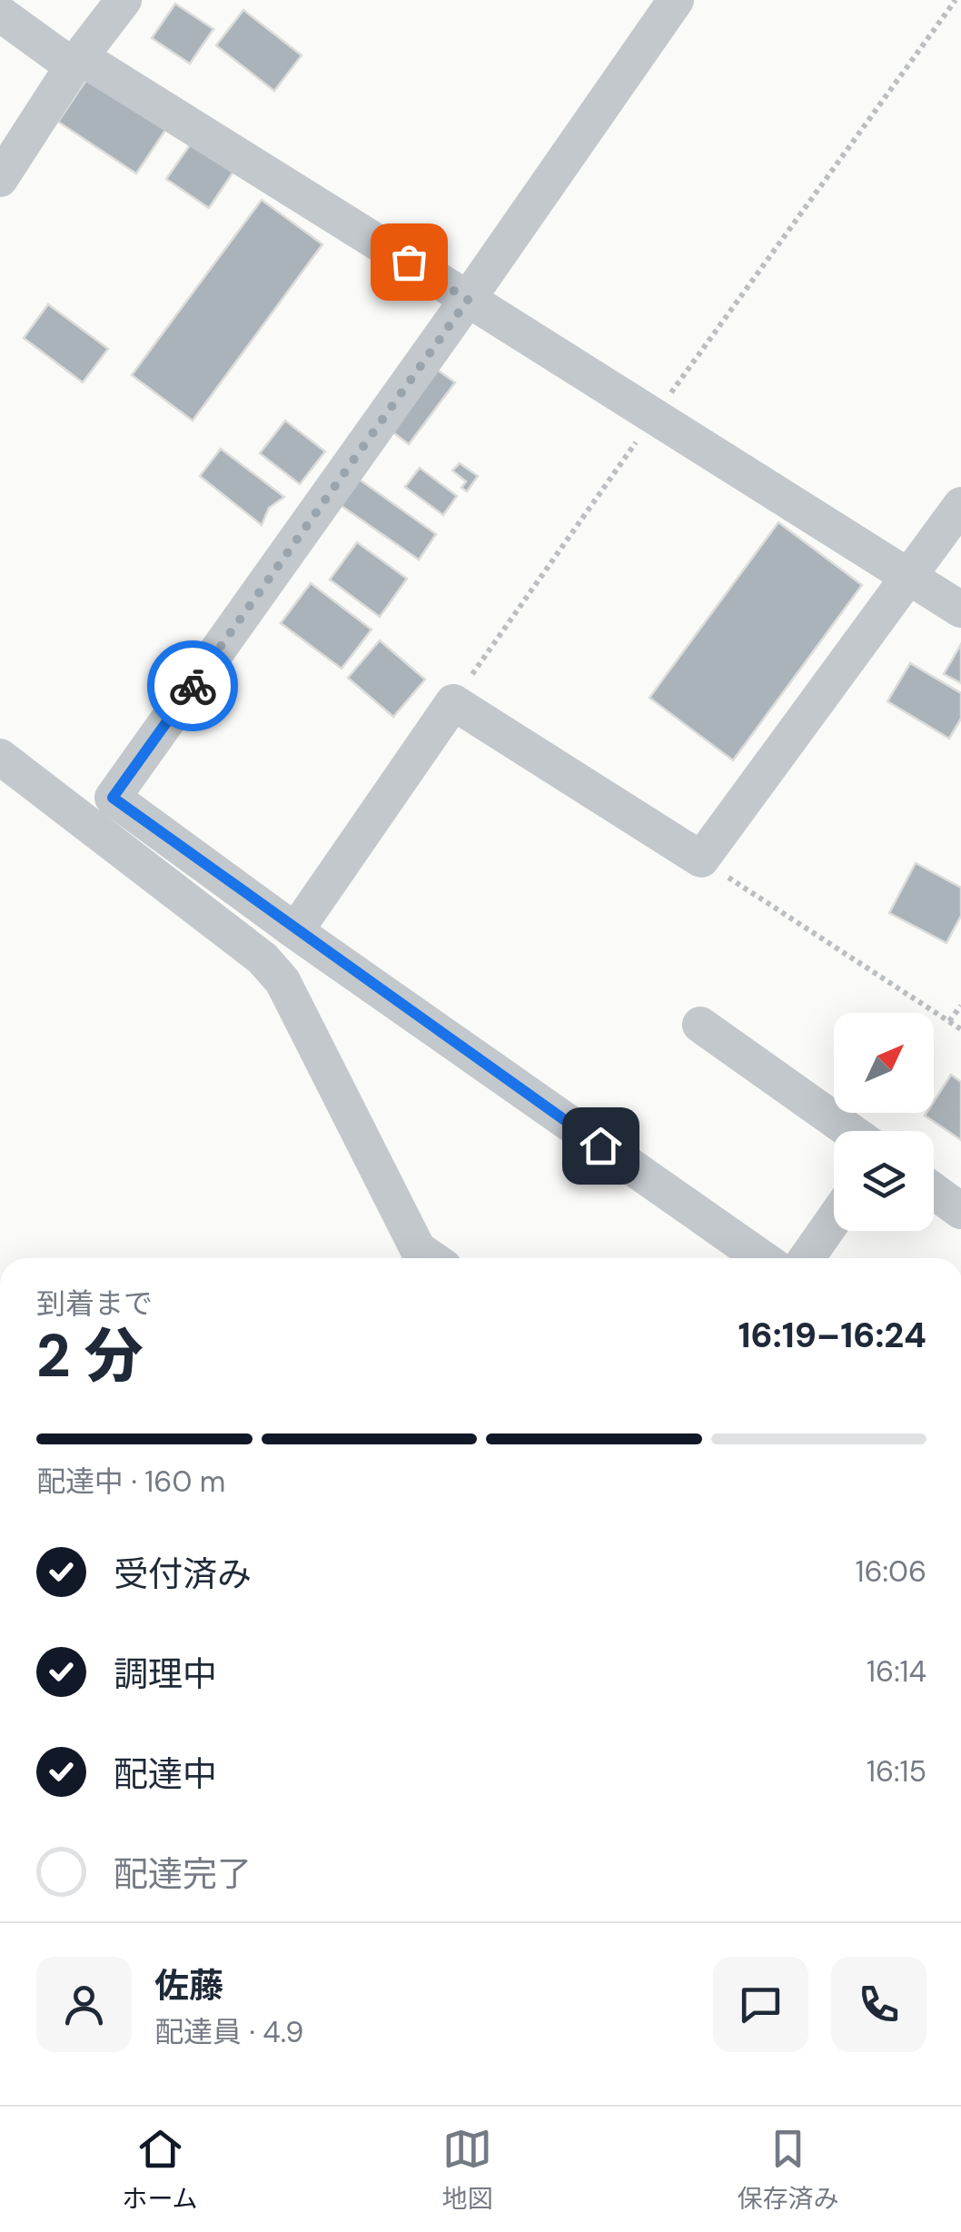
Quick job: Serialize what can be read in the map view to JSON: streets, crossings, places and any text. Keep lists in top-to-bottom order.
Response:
{
  "north": "top right",
  "page": {
    "heading": ["2 分", "到着まで", "16:19–16:24"],
    "panel": ["佐藤", "配達員 · 4.9"],
    "bar": "配達中 · 160 m",
    "list": [
      ["受付済み", "16:06"],
      ["調理中", "16:14"],
      ["配達中", "16:15"],
      "配達完了"
    ],
    "tabs": ["ホーム", "地図", "保存済み"]
  }
}
